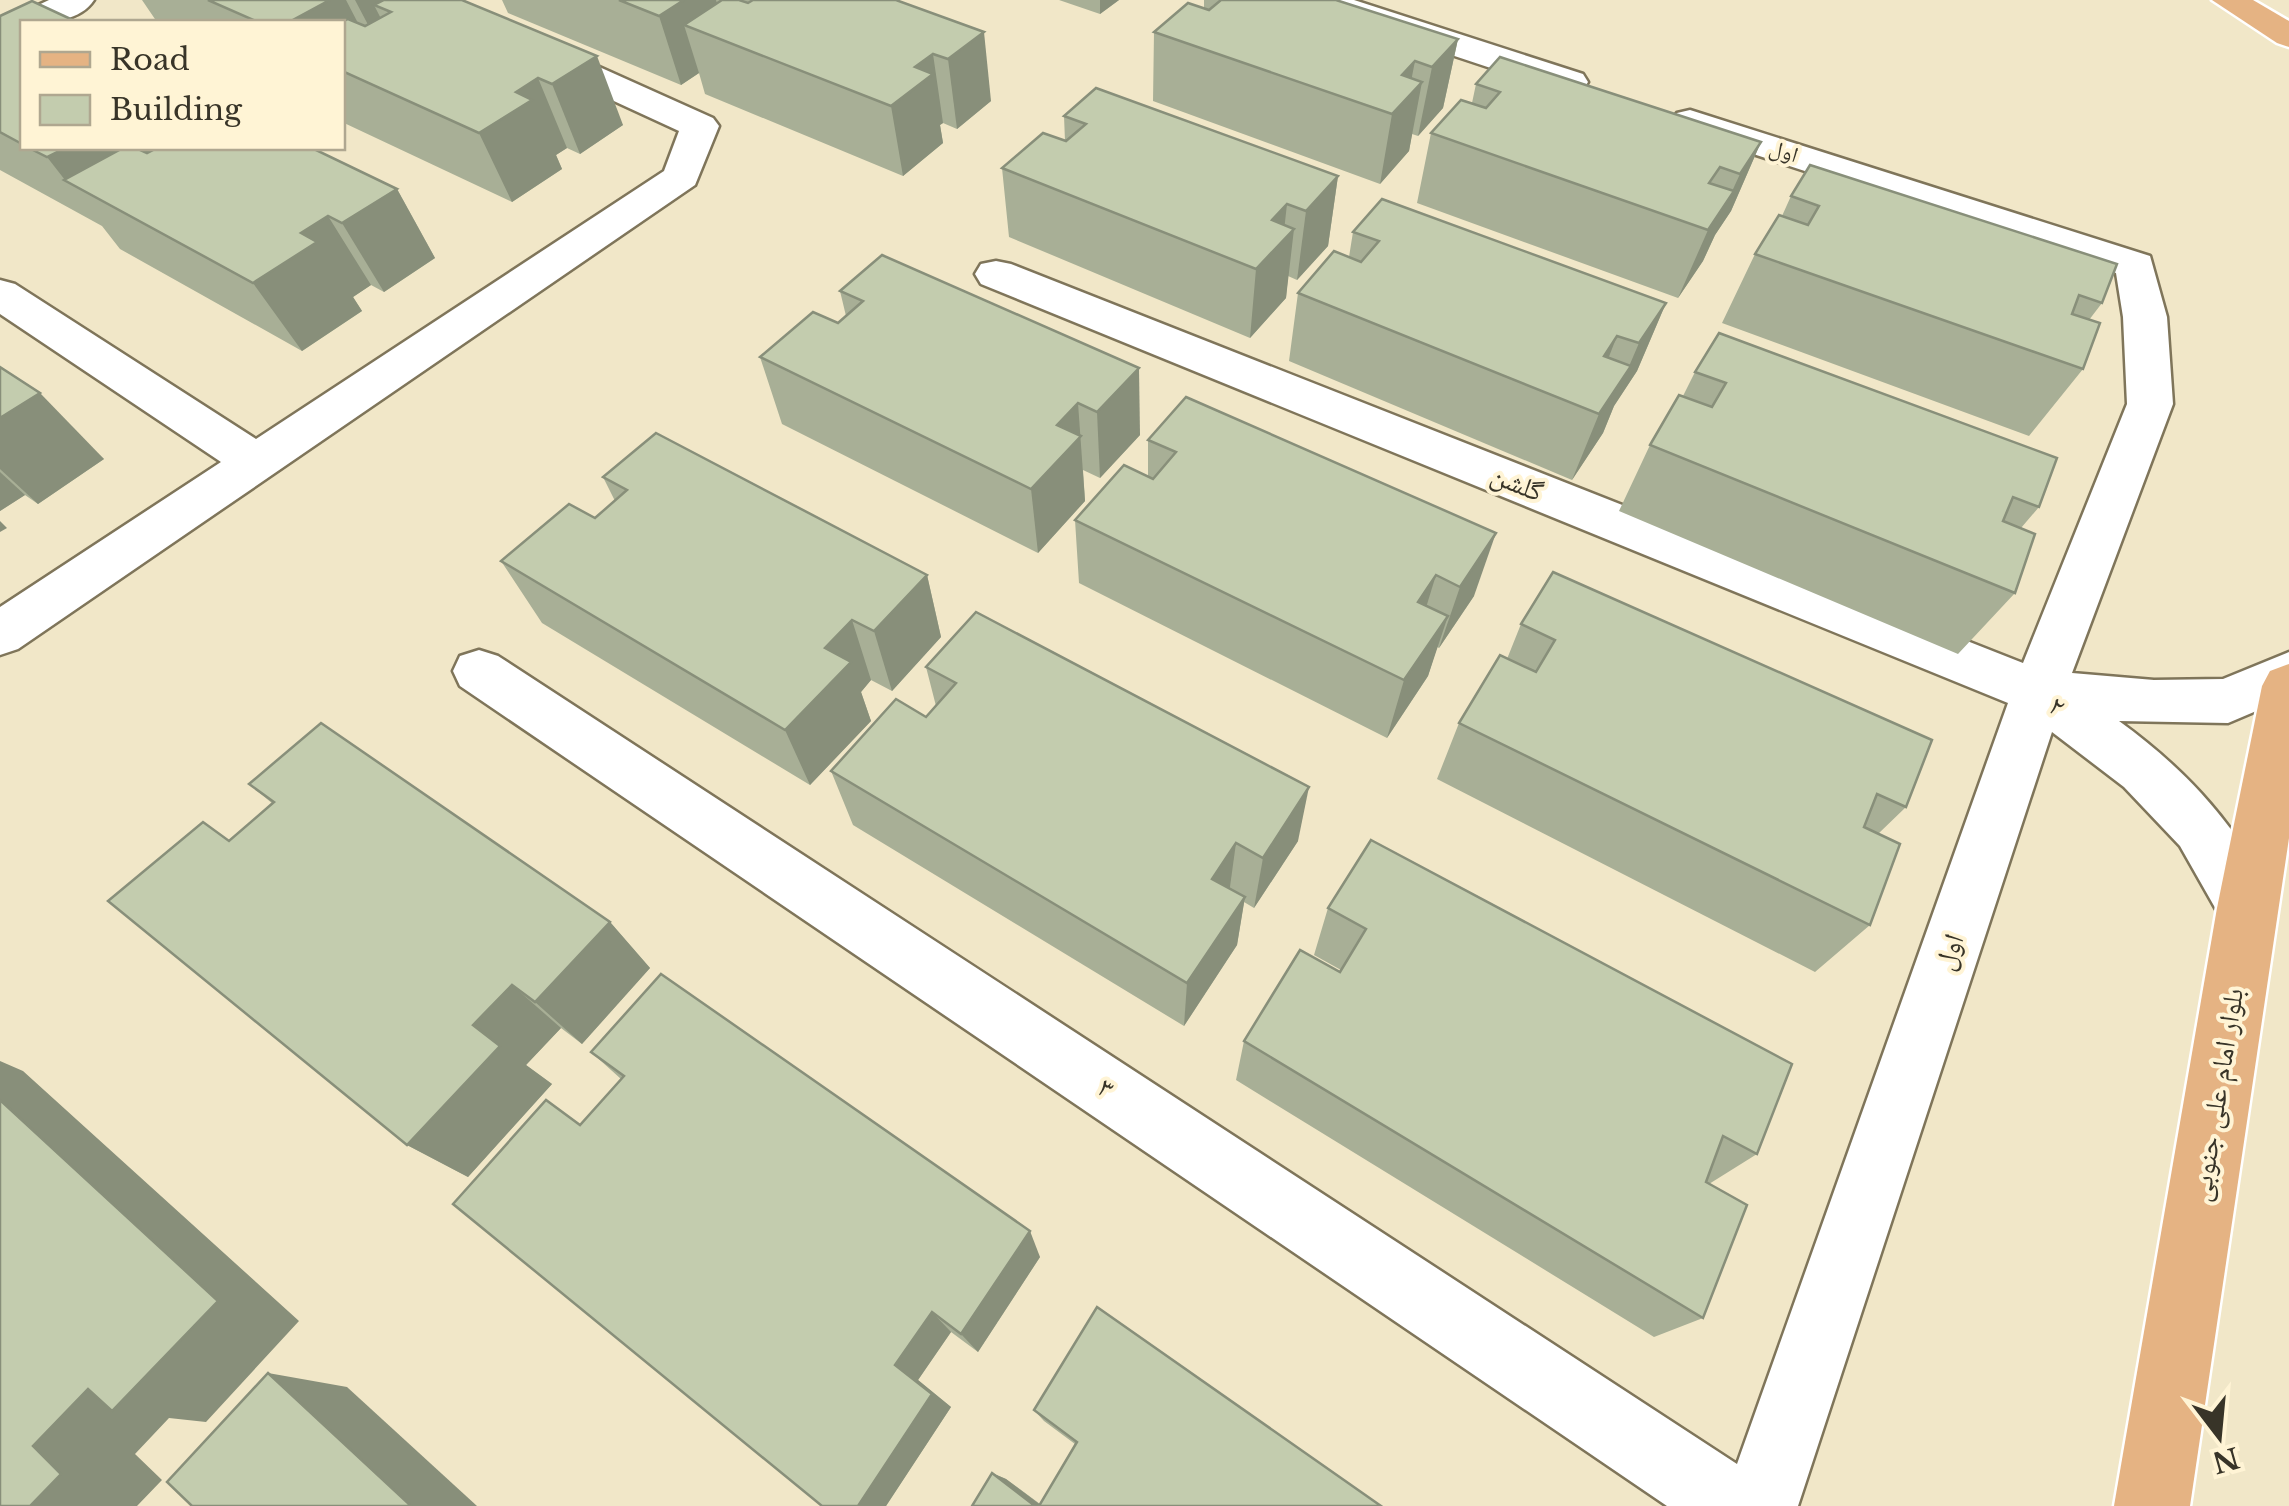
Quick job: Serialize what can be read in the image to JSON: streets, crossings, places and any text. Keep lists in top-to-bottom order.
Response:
{
  "streets": {
    "main road": ["بلوار امام علی جنوبی"],
    "street": [
      "اول",
      "گلشن",
      "۲",
      "۳"
    ]
  },
  "crossings": [
    ["اول", "گلشن"],
    ["اول", "۲"],
    ["گلشن", "۲"],
    ["۲", "بلوار امام علی جنوبی"]
  ],
  "legend": ["Road", "Building"],
  "north": "bottom"
}
